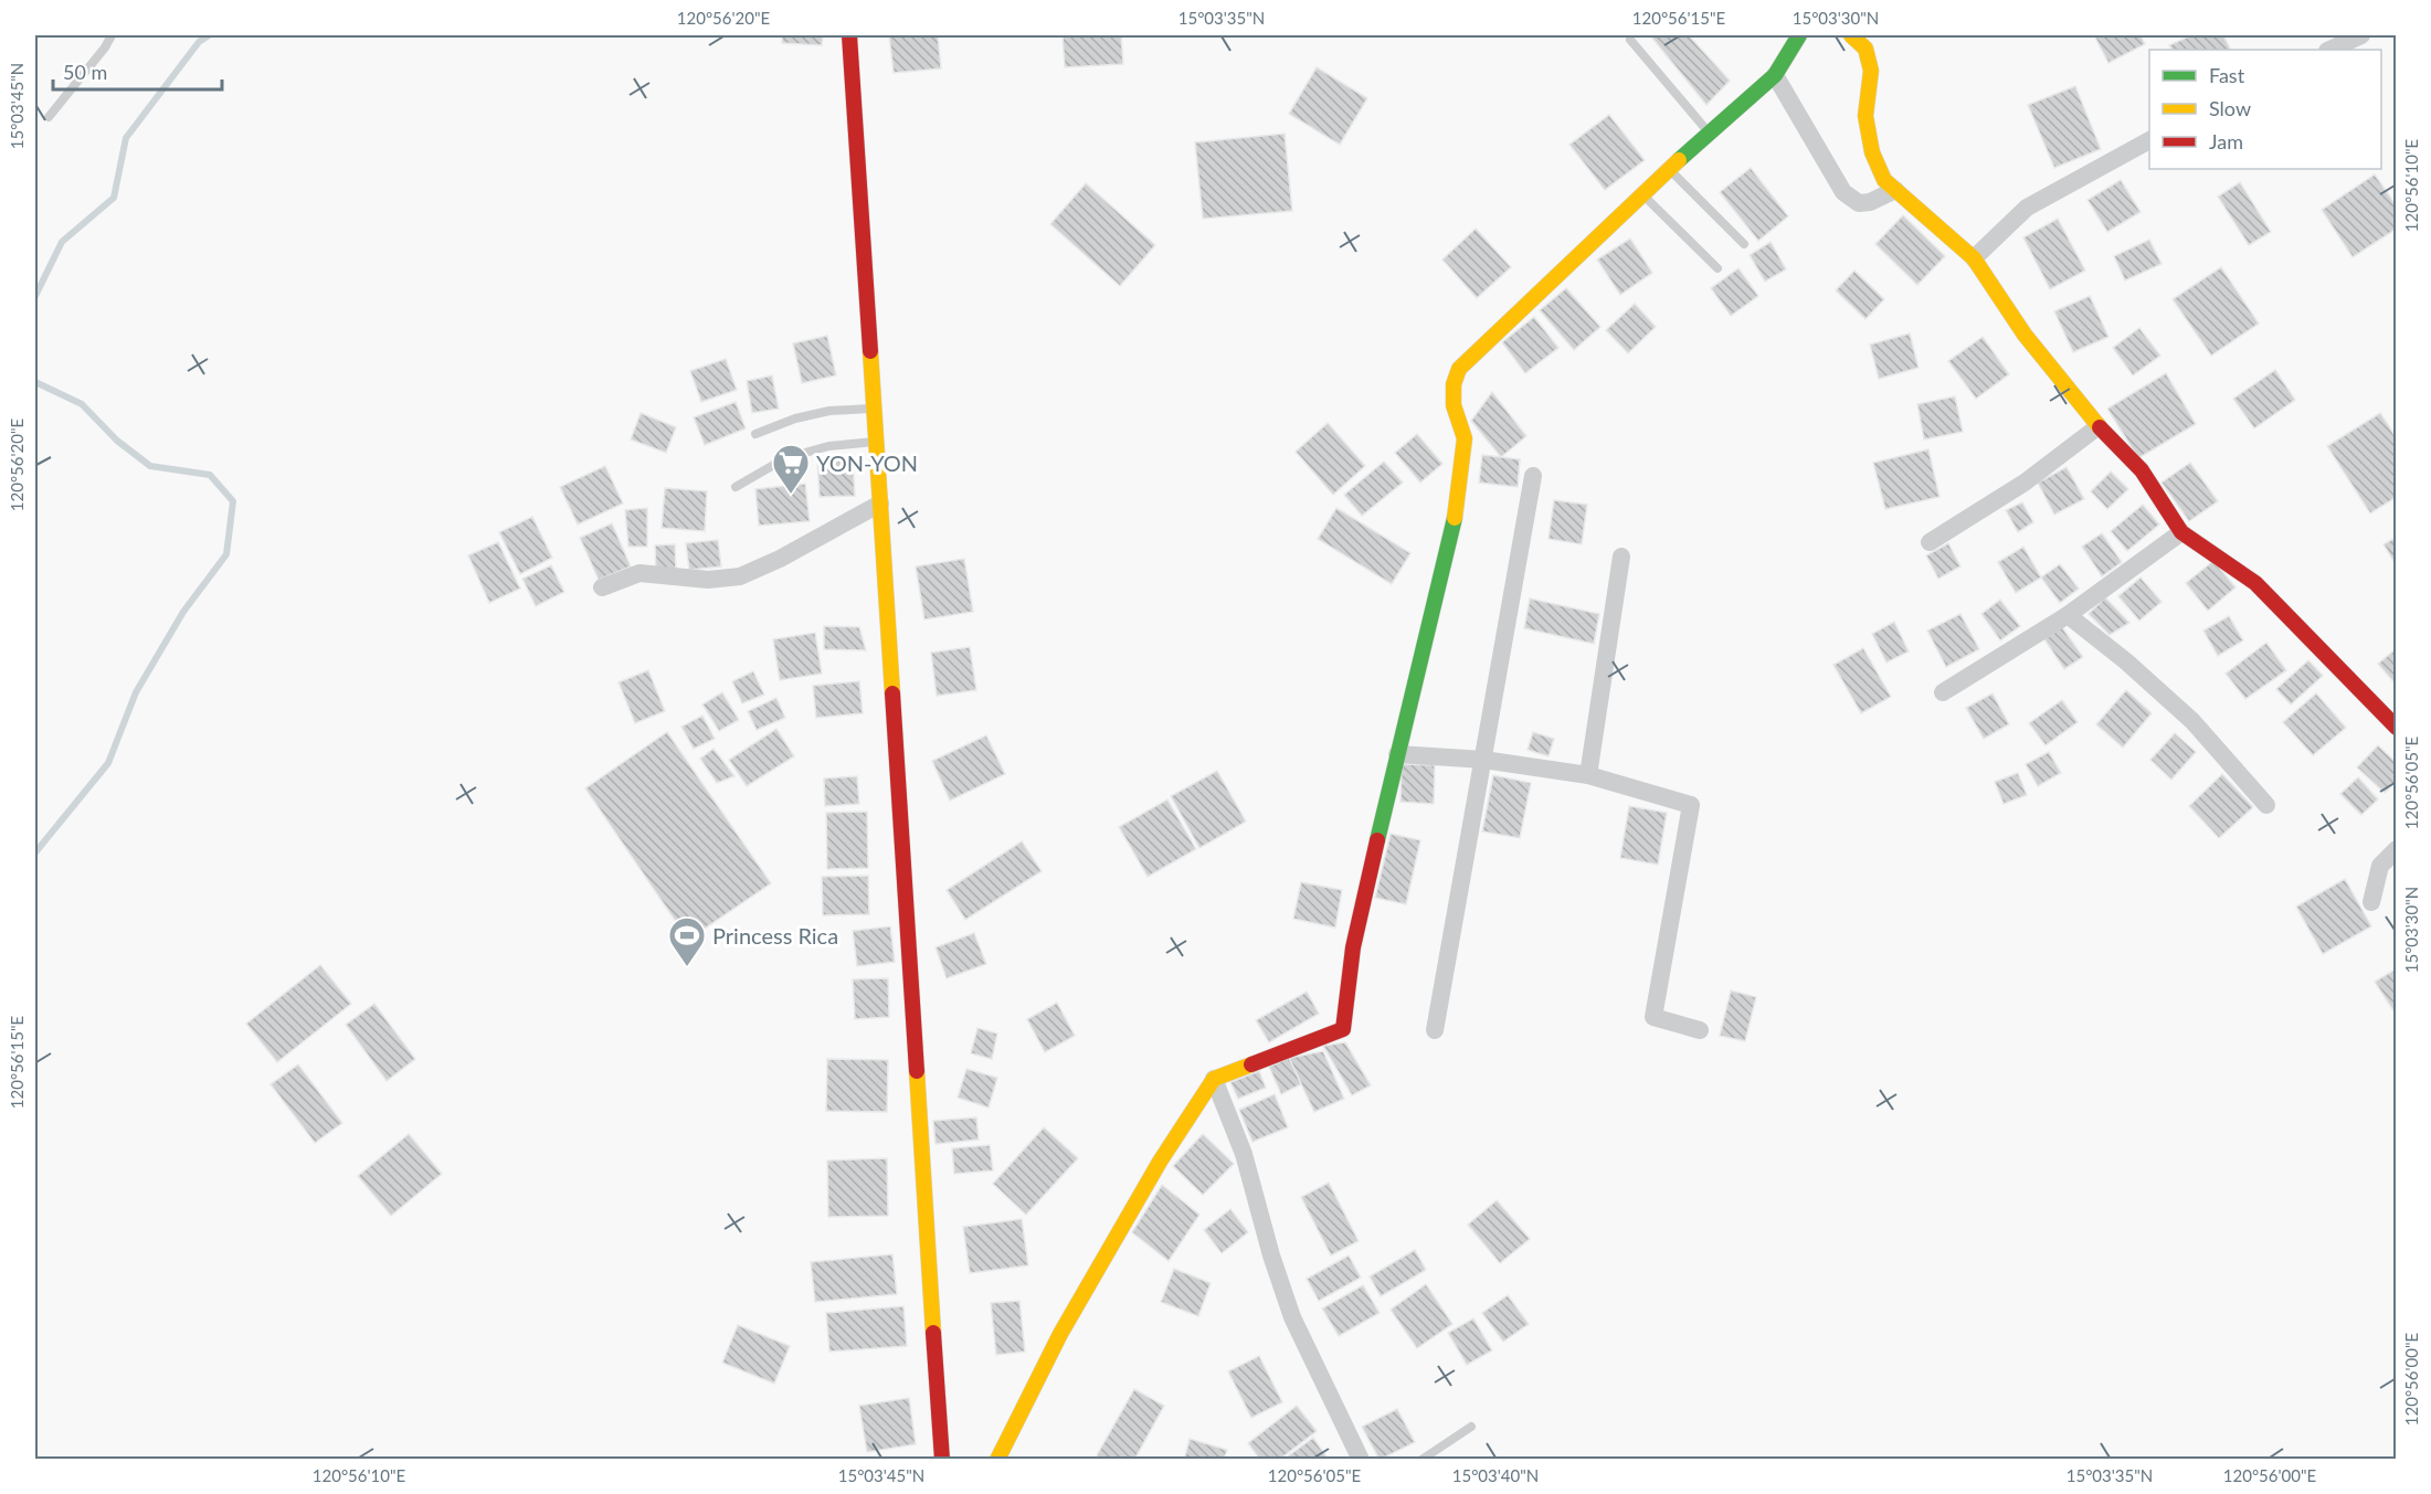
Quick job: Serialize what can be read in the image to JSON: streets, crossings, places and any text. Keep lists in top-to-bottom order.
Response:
{
  "places": {
    "supermarket": ["YON-YON"],
    "sports": ["Princess Rica"]
  },
  "legend": ["Fast", "Slow", "Jam"],
  "scale_bar": "50 m",
  "coordinates": [
    "120°56'20\"E",
    "15°03'35\"N",
    "120°56'15\"E",
    "15°03'30\"N",
    "15°03'45\"N",
    "120°56'10\"E",
    "120°56'05\"E",
    "120°56'00\"E",
    "15°03'40\"N"
  ]
}
